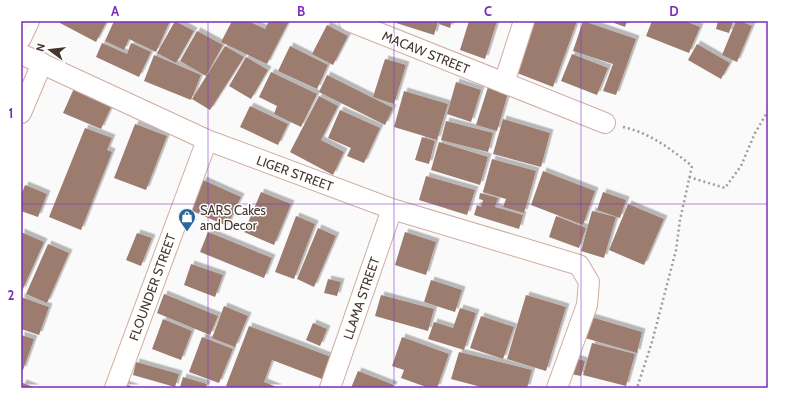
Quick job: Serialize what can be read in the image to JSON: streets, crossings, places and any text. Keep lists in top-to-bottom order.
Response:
{
  "streets": {
    "street": [
      "MACAW STREET",
      "LIGER STREET",
      "FLOUNDER STREET",
      "LLAMA STREET"
    ]
  },
  "crossings": [
    ["LIGER STREET", "FLOUNDER STREET"],
    ["LIGER STREET", "LLAMA STREET"]
  ],
  "places": {
    "shop": ["SARS Cakes and Decor"]
  },
  "north": "left",
  "grid": {
    "columns": [
      "A",
      "B",
      "C",
      "D"
    ],
    "rows": ["1", "2"]
  }
}
